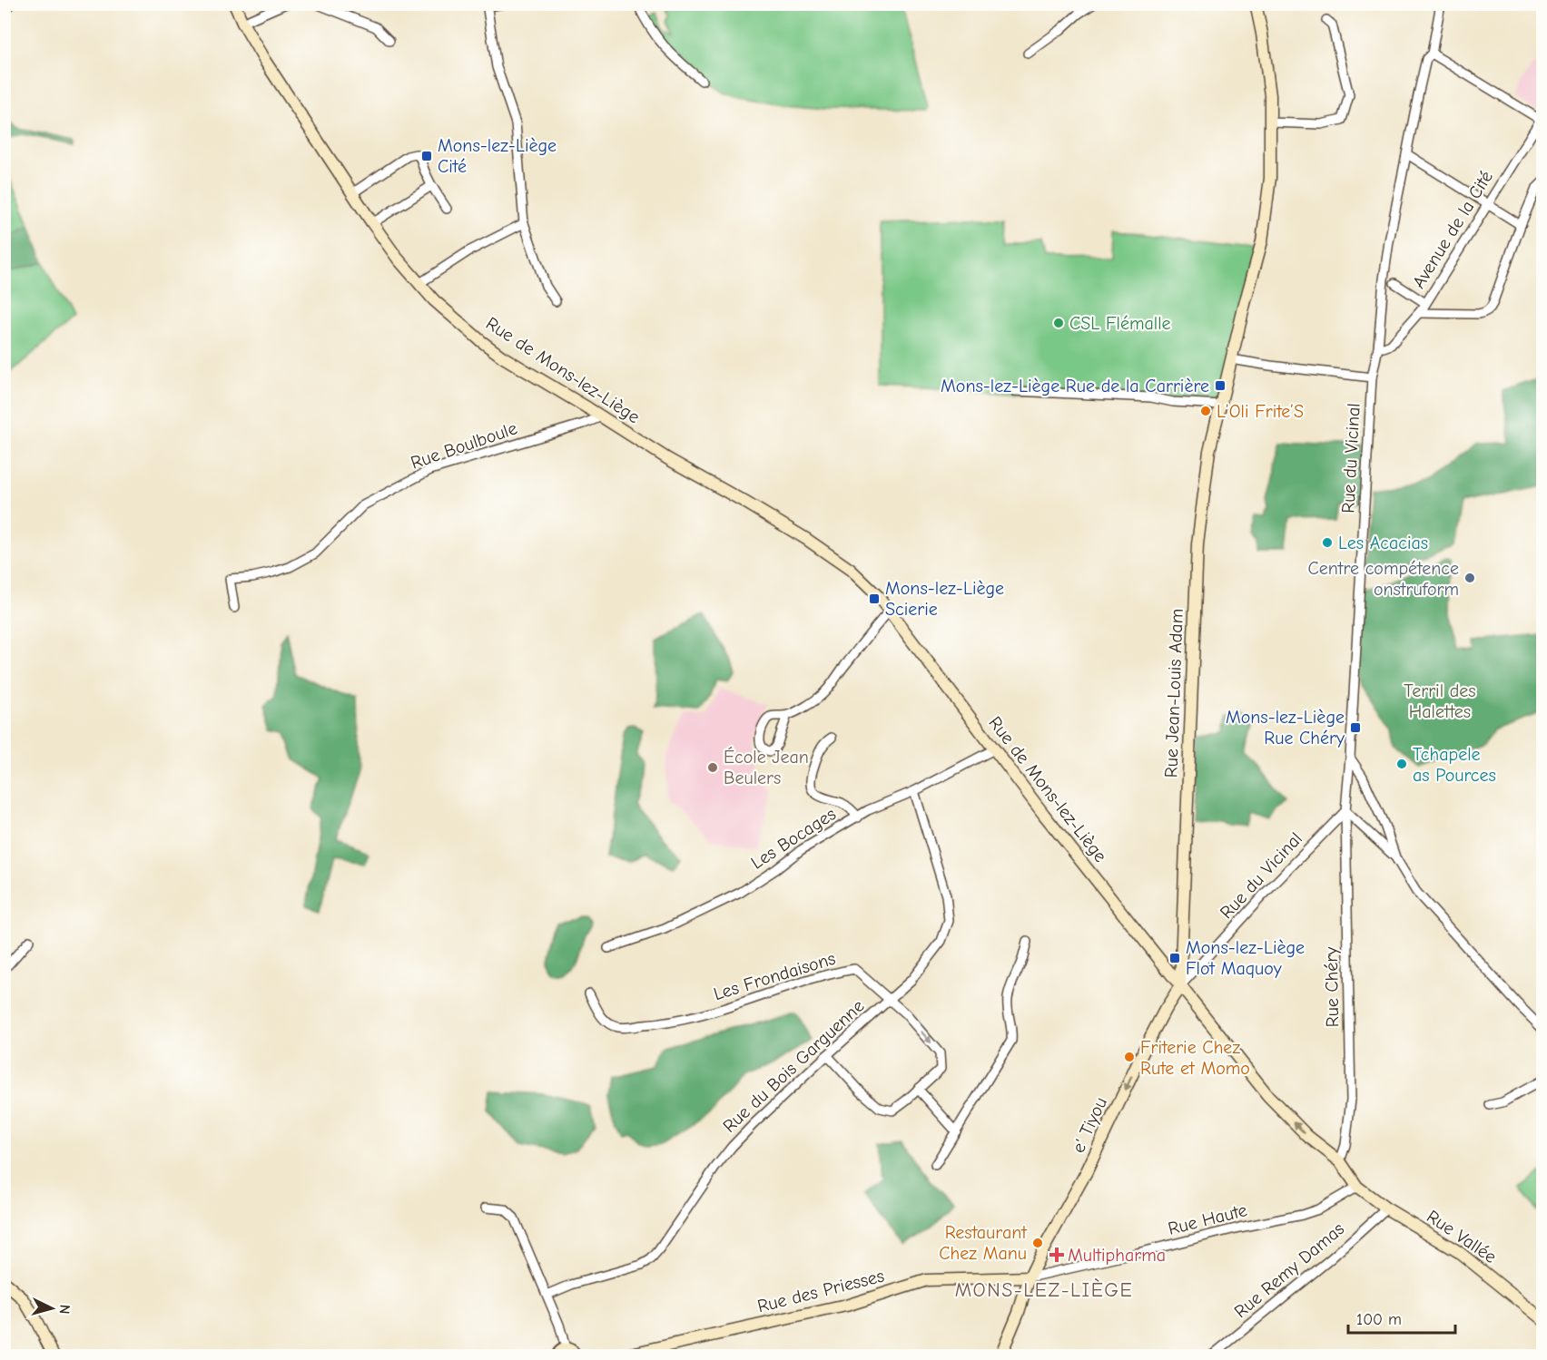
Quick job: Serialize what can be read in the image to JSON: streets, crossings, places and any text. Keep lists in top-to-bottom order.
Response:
{
  "streets": {
    "street": [
      "Avenue de la Cité",
      "Rue de Mons-lez-Liège",
      "Rue Boulboule",
      "Rue du Vicinal",
      "Rue Jean-Louis Adam",
      "Les Bocages",
      "Les Frondaisons",
      "Rue Chéry",
      "Rue du Bois Garguenne",
      "e' Tiyou",
      "Rue Haute",
      "Rue Vallée",
      "Rue Remy Damas",
      "Rue des Priesses"
    ]
  },
  "crossings": [
    ["Avenue de la Cité", "Rue du Vicinal"],
    ["Rue de Mons-lez-Liège", "Rue Boulboule"],
    ["Rue de Mons-lez-Liège", "Rue du Vicinal"],
    ["Rue de Mons-lez-Liège", "Rue Jean-Louis Adam"],
    ["Rue de Mons-lez-Liège", "Les Bocages"],
    ["Rue de Mons-lez-Liège", "Rue Chéry"],
    ["Rue de Mons-lez-Liège", "e' Tiyou"],
    ["Rue de Mons-lez-Liège", "Rue Vallée"],
    ["Rue du Vicinal", "Rue Jean-Louis Adam"],
    ["Rue du Vicinal", "Rue Chéry"],
    ["Rue du Vicinal", "e' Tiyou"],
    ["Rue Jean-Louis Adam", "e' Tiyou"],
    ["Les Bocages", "Rue du Bois Garguenne"],
    ["Les Frondaisons", "Rue du Bois Garguenne"],
    ["Rue Chéry", "Rue Vallée"],
    ["e' Tiyou", "Rue Haute"],
    ["e' Tiyou", "Rue des Priesses"],
    ["Rue Haute", "Rue Vallée"],
    ["Rue Haute", "Rue des Priesses"],
    ["Rue Vallée", "Rue Remy Damas"]
  ],
  "one_way": ["e' Tiyou"],
  "districts": ["MONS-LEZ-LIÈGE"],
  "parks": ["Terril des Halettes"],
  "places": {
    "transit": [
      "Mons-lez-Liège Cité",
      "Mons-lez-Liège Rue de la Carrière",
      "Mons-lez-Liège Scierie",
      "Mons-lez-Liège Rue Chéry",
      "Mons-lez-Liège Flot Maquoy"
    ],
    "other": [
      "CSL Flémalle",
      "L’Oli Frite’S",
      "Les Acacias",
      "Centre compétence onstruform",
      "Tchapele as Pources",
      "École Jean Beulers",
      "Friterie Chez Rute et Momo",
      "Restaurant Chez Manu"
    ],
    "health": ["Multipharma"]
  },
  "scale_bar": "100 m",
  "north": "right"
}
